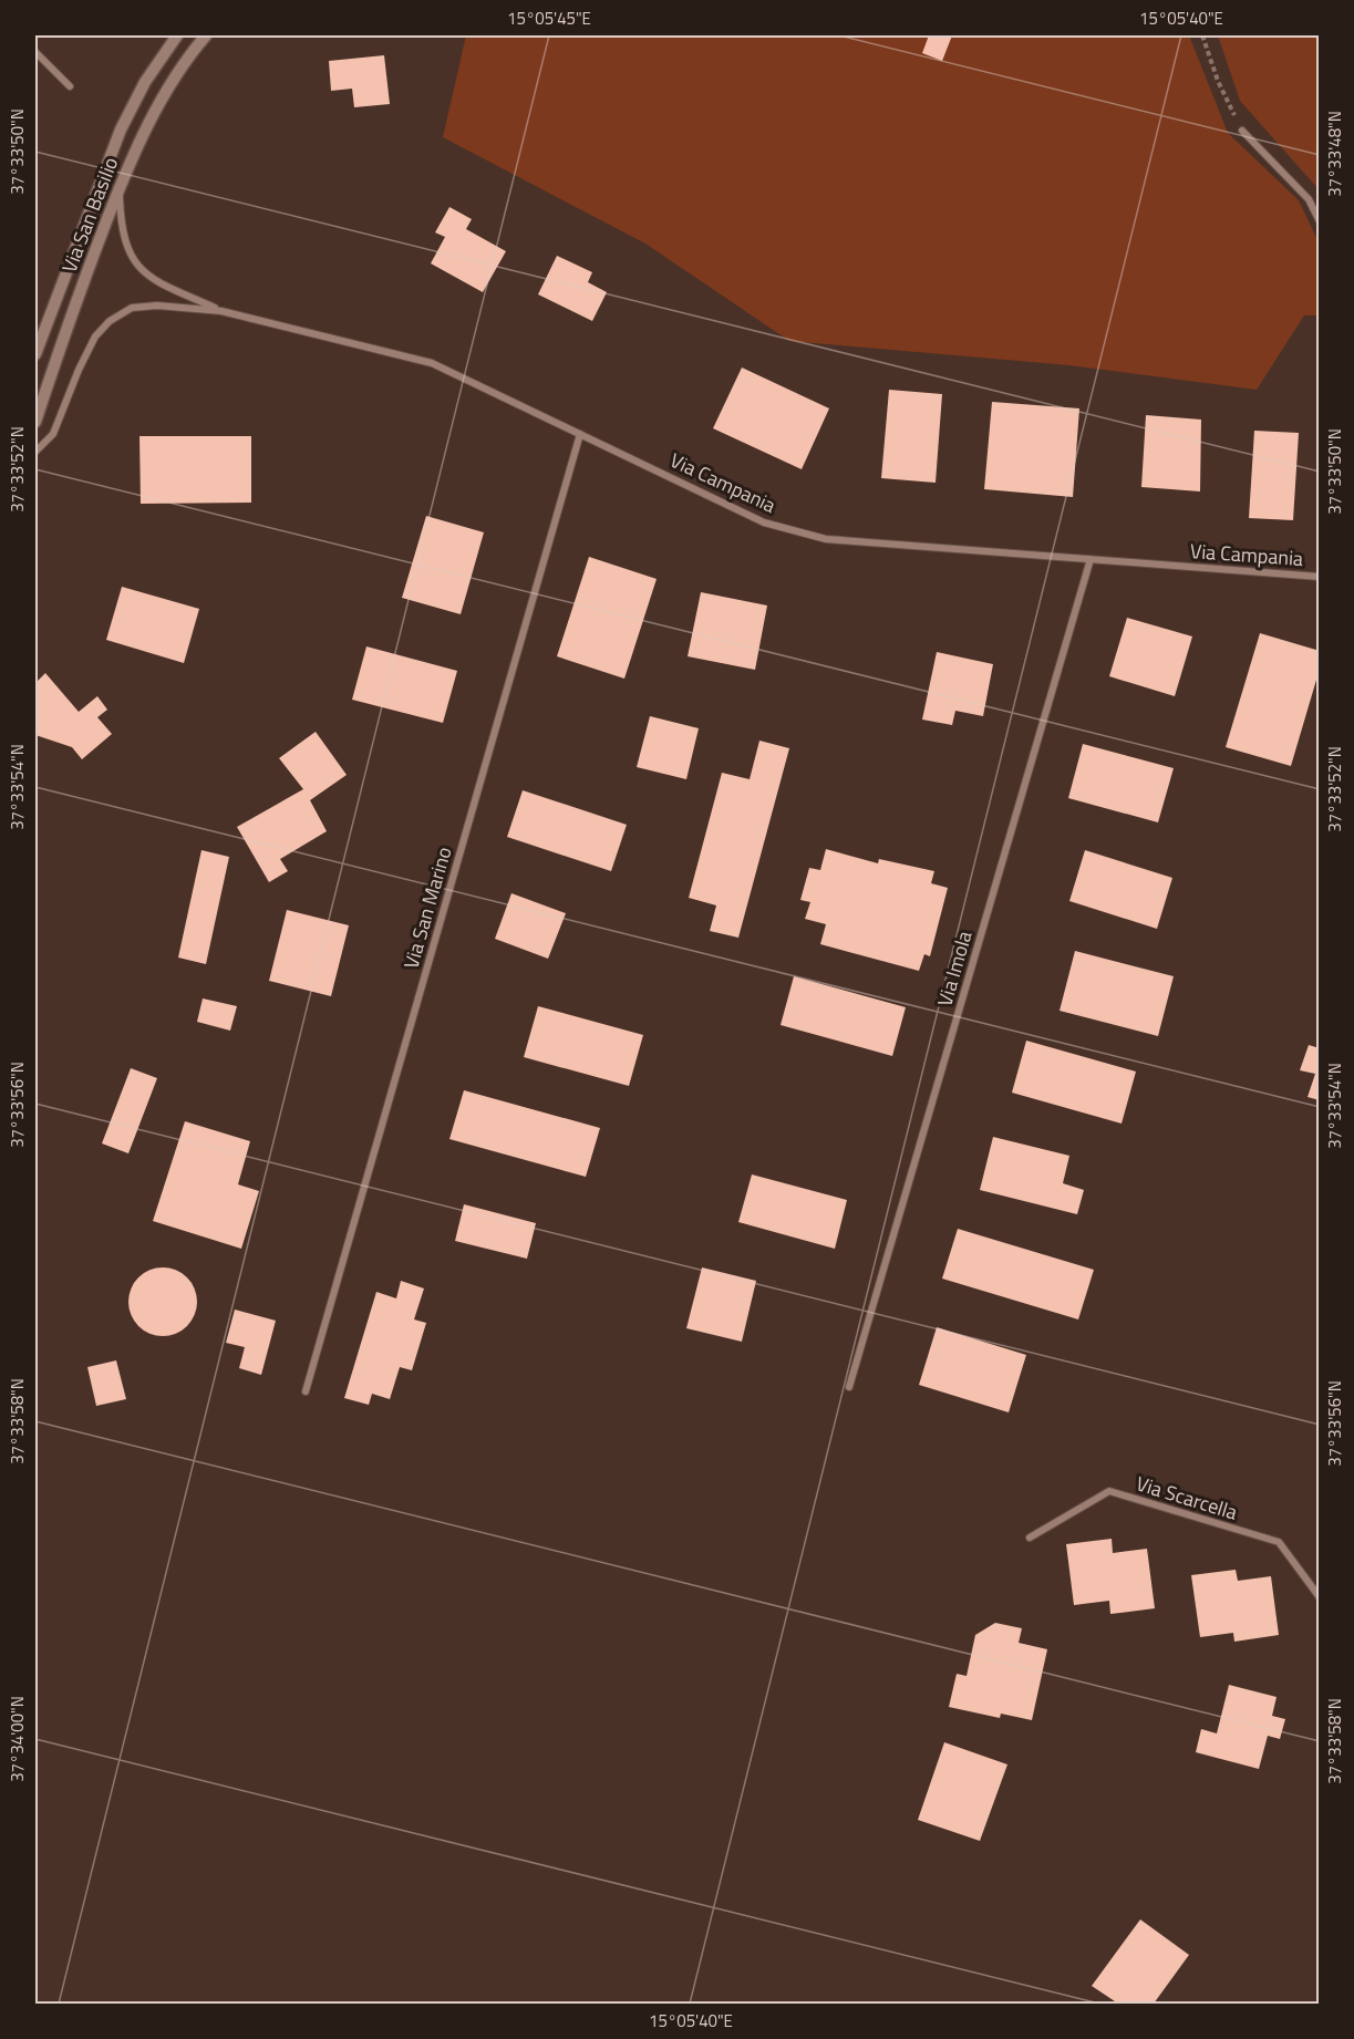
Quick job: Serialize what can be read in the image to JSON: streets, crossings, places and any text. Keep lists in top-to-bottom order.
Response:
{
  "streets": {
    "street": [
      "Via San Basilio",
      "Via Campania",
      "Via San Marino",
      "Via Imola",
      "Via Scarcella"
    ]
  },
  "crossings": [
    ["Via Campania", "Via San Marino"],
    ["Via Campania", "Via Imola"]
  ],
  "coordinates": [
    "15°05'45\"E",
    "15°05'40\"E",
    "37°33'50\"N",
    "37°33'48\"N",
    "37°33'52\"N",
    "37°33'54\"N",
    "37°33'56\"N",
    "37°33'58\"N",
    "37°34'00\"N"
  ]
}
